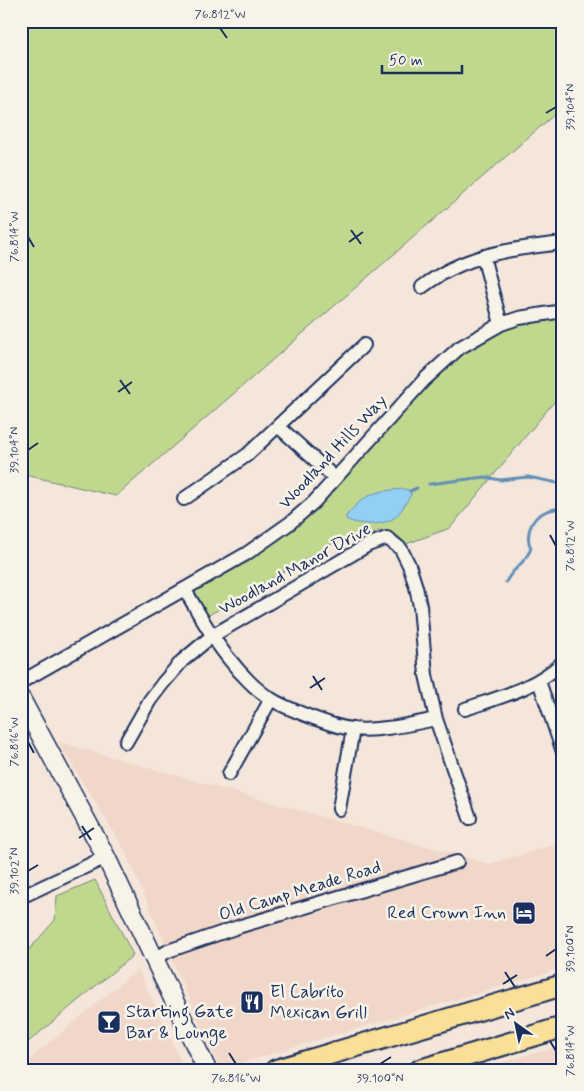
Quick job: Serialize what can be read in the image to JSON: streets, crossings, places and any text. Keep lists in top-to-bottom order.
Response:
{
  "streets": {
    "street": ["Woodland Hills Way", "Woodland Manor Drive", "Old Camp Meade Road"]
  },
  "places": {
    "hotel": ["Red Crown Inn"],
    "restaurant": ["El Cabrito Mexican Grill"],
    "bar": ["Starting Gate Bar & Lounge"]
  },
  "scale_bar": "50 m",
  "north": "top left",
  "coordinates": [
    "76.812°W",
    "39.104°N",
    "76.814°W",
    "76.816°W",
    "39.102°N",
    "39.100°N"
  ]
}
